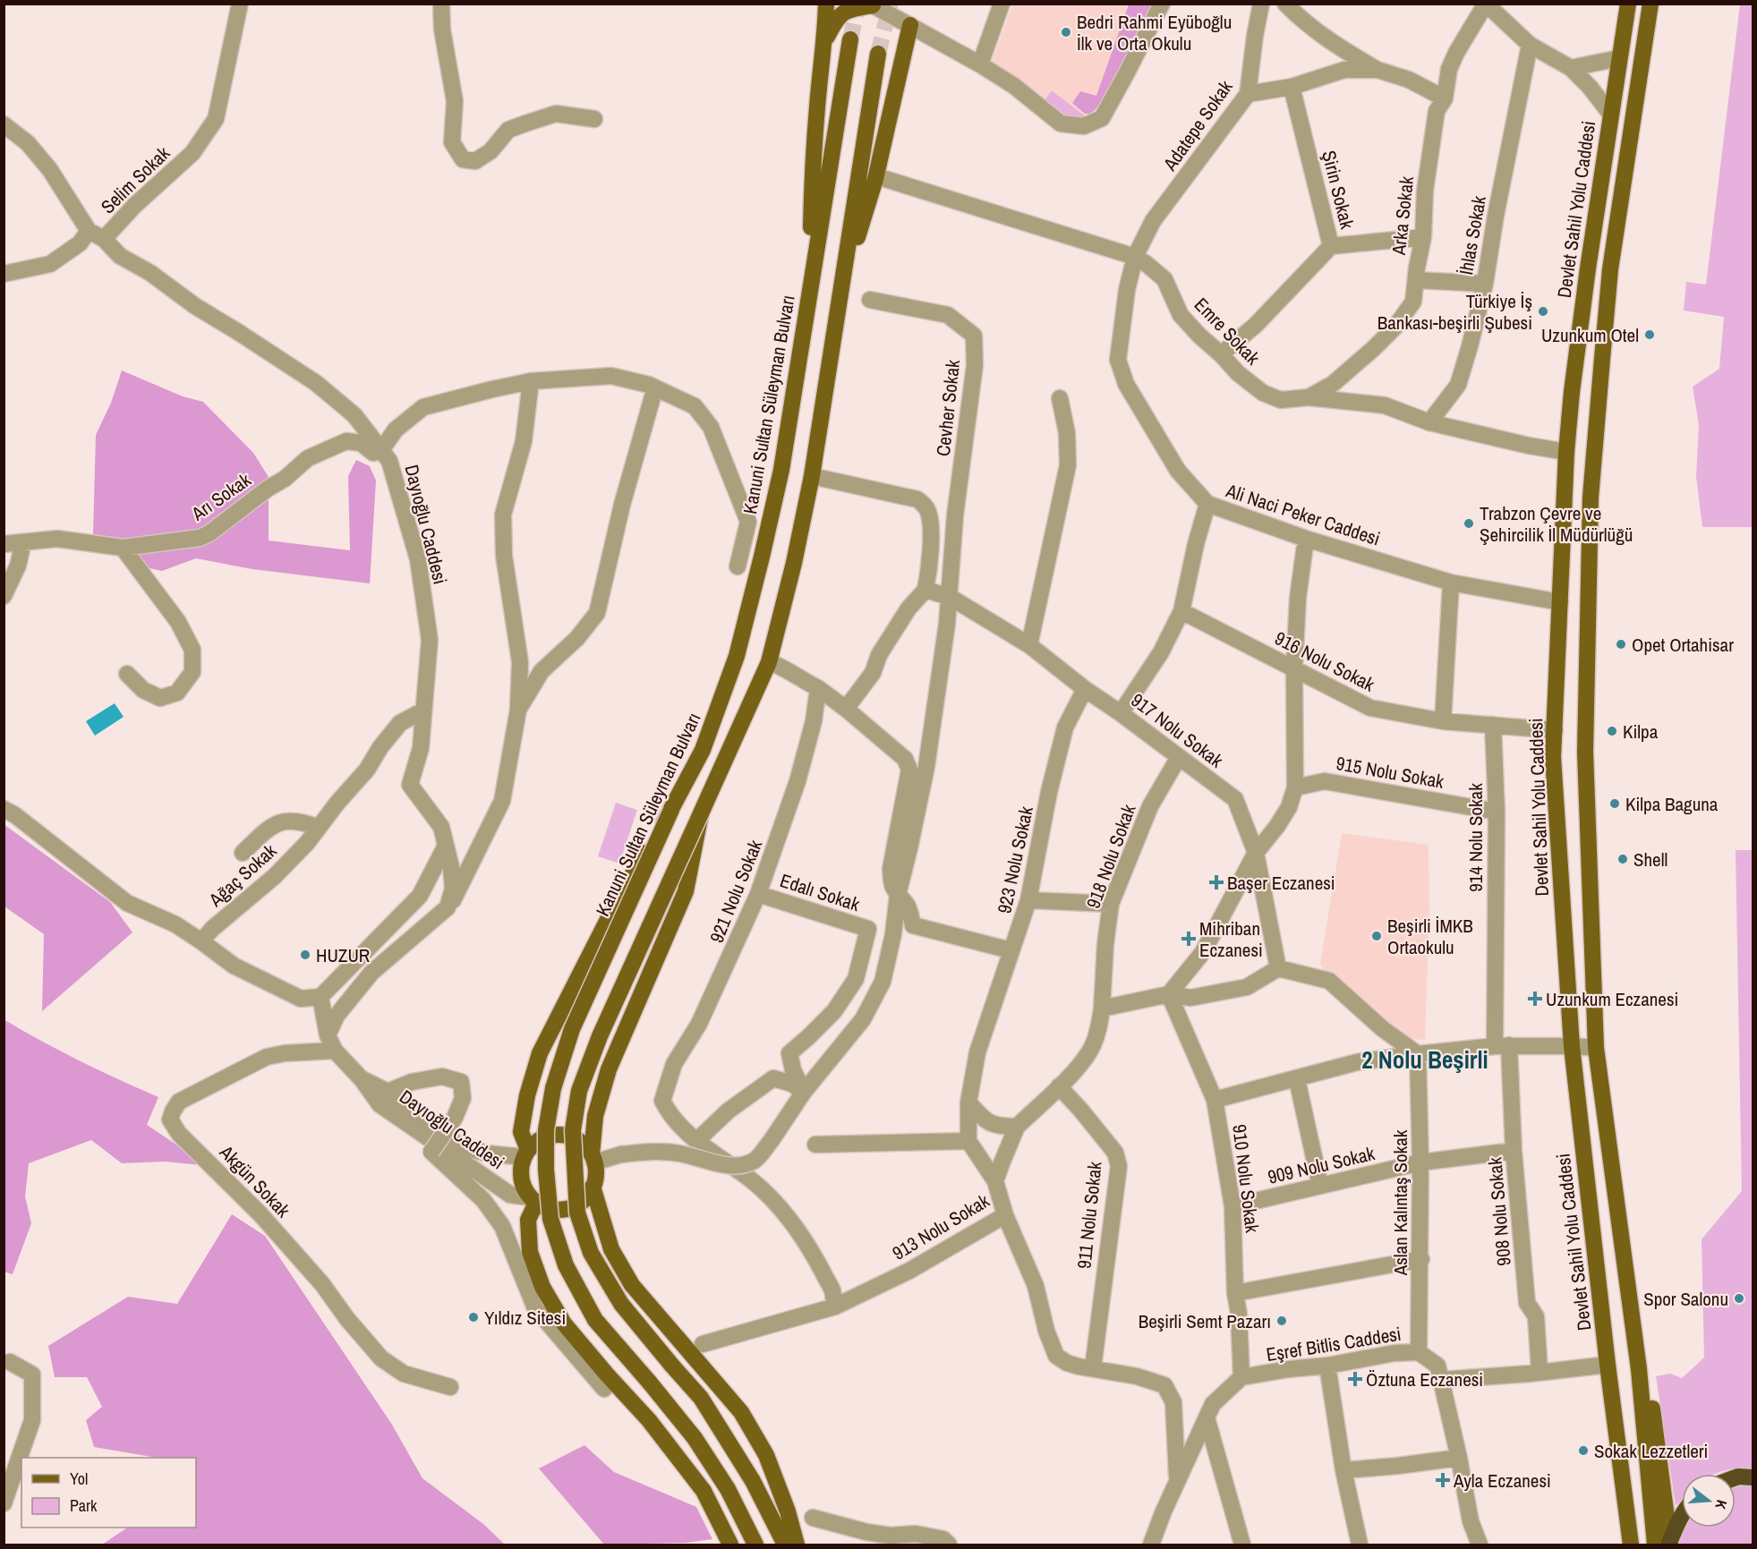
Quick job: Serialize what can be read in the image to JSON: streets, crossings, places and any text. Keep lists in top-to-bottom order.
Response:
{
  "streets": {
    "main road": ["Devlet Sahil Yolu Caddesi", "Kanuni Sultan Süleyman Bulvarı"],
    "street": [
      "Adatepe Sokak",
      "Selim Sokak",
      "Şirin Sokak",
      "Arka Sokak",
      "İhlas Sokak",
      "Emre Sokak",
      "Cevher Sokak",
      "Arı Sokak",
      "Ali Naci Peker Caddesi",
      "Dayıoğlu Caddesi",
      "916 Nolu Sokak",
      "917 Nolu Sokak",
      "915 Nolu Sokak",
      "914 Nolu Sokak",
      "918 Nolu Sokak",
      "923 Nolu Sokak",
      "Ağaç Sokak",
      "921 Nolu Sokak",
      "Edalı Sokak",
      "909 Nolu Sokak",
      "910 Nolu Sokak",
      "Akgün Sokak",
      "Aslan Kalıntaş Sokak",
      "908 Nolu Sokak",
      "911 Nolu Sokak",
      "913 Nolu Sokak",
      "Eşref Bitlis Caddesi"
    ]
  },
  "crossings": [
    ["Adatepe Sokak", "Emre Sokak"],
    ["Adatepe Sokak", "Ali Naci Peker Caddesi"],
    ["Selim Sokak", "Dayıoğlu Caddesi"],
    ["Şirin Sokak", "Emre Sokak"],
    ["Devlet Sahil Yolu Caddesi", "Emre Sokak"],
    ["Devlet Sahil Yolu Caddesi", "Ali Naci Peker Caddesi"],
    ["Devlet Sahil Yolu Caddesi", "916 Nolu Sokak"],
    ["Arka Sokak", "Emre Sokak"],
    ["İhlas Sokak", "Emre Sokak"],
    ["Emre Sokak", "Ali Naci Peker Caddesi"],
    ["Cevher Sokak", "917 Nolu Sokak"],
    ["Arı Sokak", "Dayıoğlu Caddesi"],
    ["Dayıoğlu Caddesi", "Ağaç Sokak"],
    ["Dayıoğlu Caddesi", "Akgün Sokak"],
    ["916 Nolu Sokak", "914 Nolu Sokak"],
    ["917 Nolu Sokak", "918 Nolu Sokak"],
    ["917 Nolu Sokak", "923 Nolu Sokak"],
    ["915 Nolu Sokak", "914 Nolu Sokak"],
    ["914 Nolu Sokak", "908 Nolu Sokak"],
    ["918 Nolu Sokak", "913 Nolu Sokak"],
    ["921 Nolu Sokak", "Edalı Sokak"],
    ["909 Nolu Sokak", "910 Nolu Sokak"],
    ["909 Nolu Sokak", "Aslan Kalıntaş Sokak"],
    ["909 Nolu Sokak", "908 Nolu Sokak"],
    ["910 Nolu Sokak", "Eşref Bitlis Caddesi"],
    ["Aslan Kalıntaş Sokak", "Eşref Bitlis Caddesi"],
    ["911 Nolu Sokak", "913 Nolu Sokak"]
  ],
  "districts": ["2 Nolu Beşirli"],
  "places": {
    "other": [
      "Bedri Rahmi Eyüboğlu İlk ve Orta Okulu",
      "Türkiye İş Bankası-beşirli Şubesi",
      "Uzunkum Otel",
      "Trabzon Çevre ve Şehircilik İl Müdürlüğü",
      "Opet Ortahisar",
      "Kilpa",
      "Kilpa Baguna",
      "Shell",
      "Beşirli İMKB Ortaokulu",
      "HUZUR",
      "Spor Salonu",
      "Yıldız Sitesi",
      "Beşirli Semt Pazarı",
      "Sokak Lezzetleri"
    ],
    "health": [
      "Başer Eczanesi",
      "Mihriban Eczanesi",
      "Uzunkum Eczanesi",
      "Öztuna Eczanesi",
      "Ayla Eczanesi"
    ]
  },
  "legend": ["Yol", "Park"],
  "north": "right"
}
